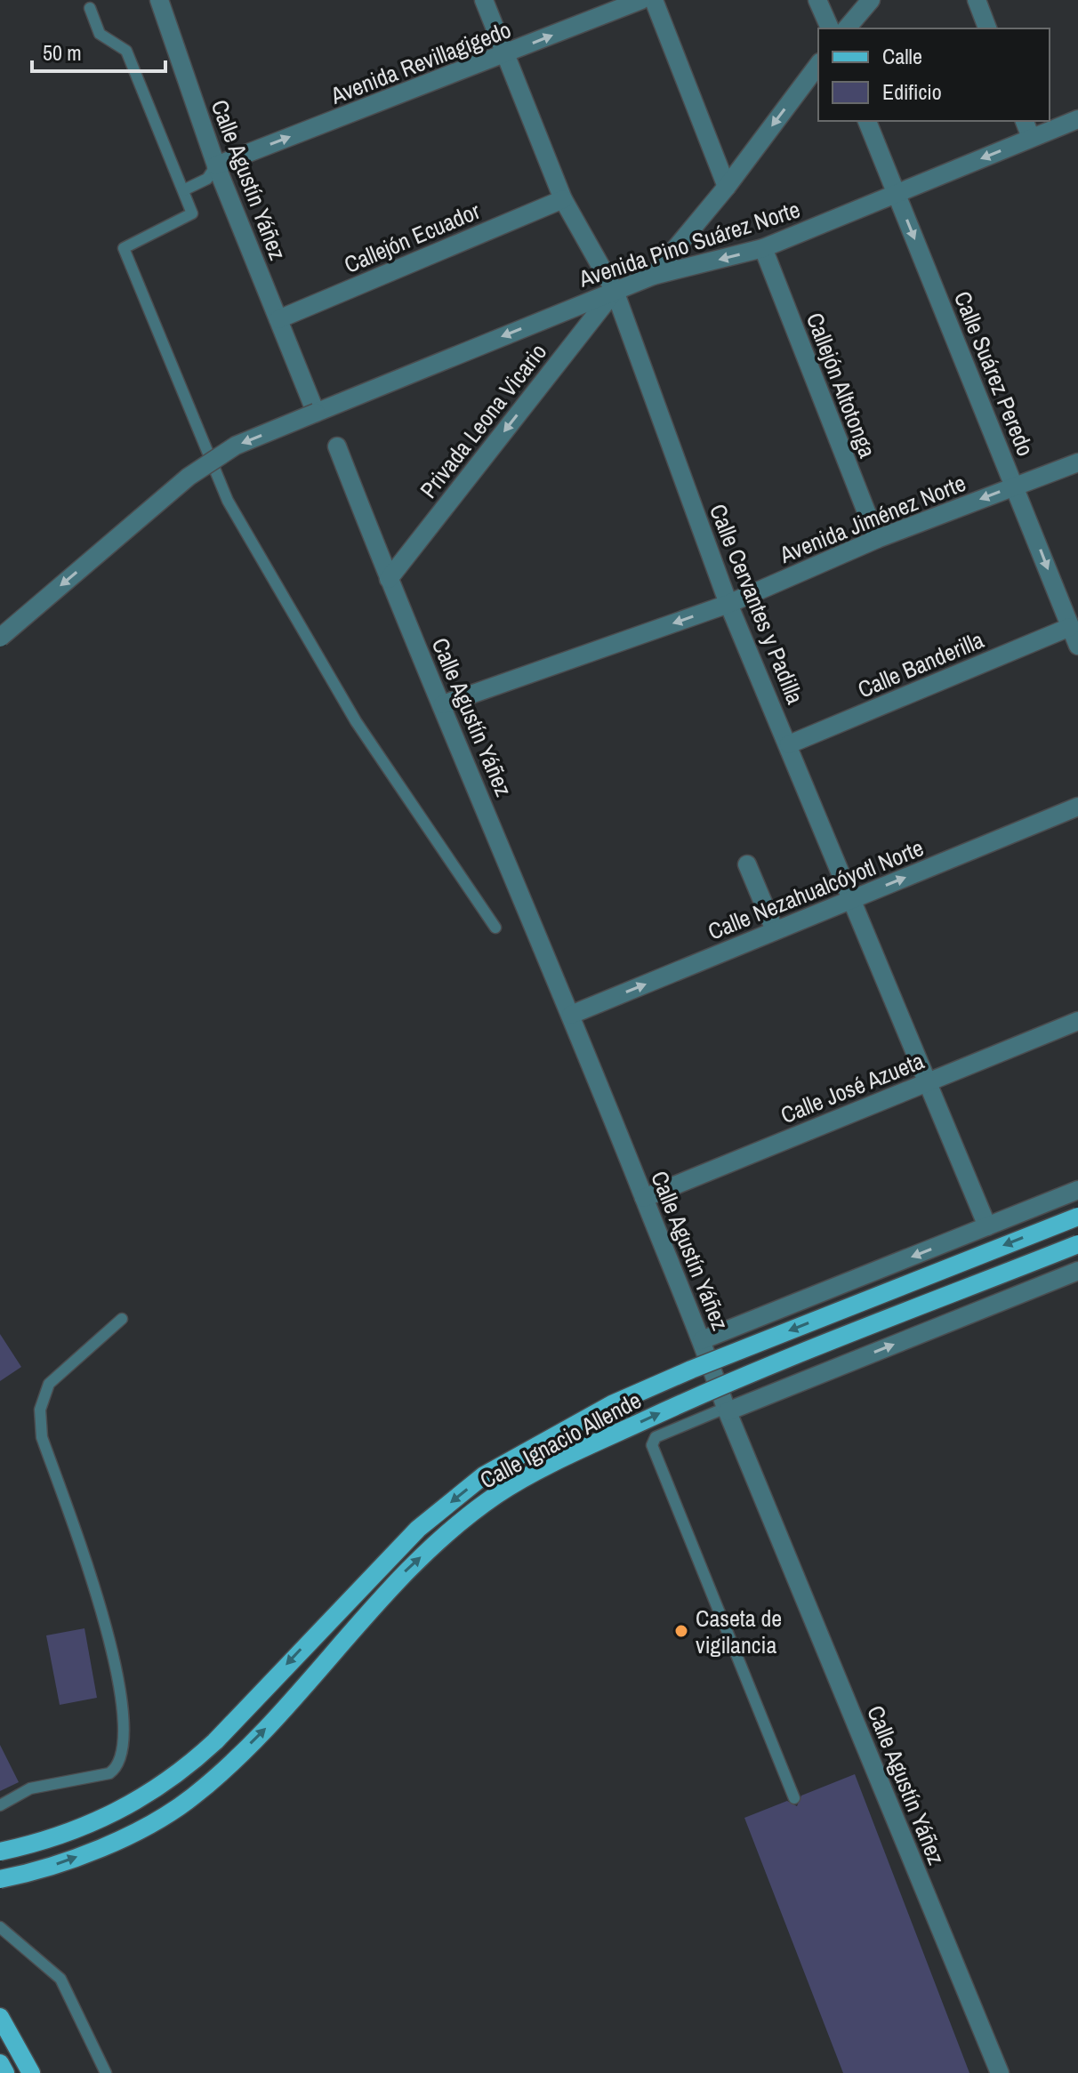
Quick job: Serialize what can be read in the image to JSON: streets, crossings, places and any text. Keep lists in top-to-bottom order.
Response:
{
  "streets": {
    "main road": ["Calle Ignacio Allende"],
    "street": [
      "Avenida Revillagigedo",
      "Calle Agustín Yáñez",
      "Callejón Ecuador",
      "Avenida Pino Suárez Norte",
      "Calle Suárez Peredo",
      "Callejón Altotonga",
      "Privada Leona Vicario",
      "Avenida Jiménez Norte",
      "Calle Cervantes y Padilla",
      "Calle Banderilla",
      "Calle Nezahualcóyotl Norte",
      "Calle José Azueta"
    ]
  },
  "crossings": [
    ["Avenida Revillagigedo", "Calle Agustín Yáñez"],
    ["Avenida Revillagigedo", "Calle Cervantes y Padilla"],
    ["Calle Agustín Yáñez", "Callejón Ecuador"],
    ["Calle Agustín Yáñez", "Avenida Pino Suárez Norte"],
    ["Calle Agustín Yáñez", "Privada Leona Vicario"],
    ["Calle Agustín Yáñez", "Avenida Jiménez Norte"],
    ["Calle Agustín Yáñez", "Calle Nezahualcóyotl Norte"],
    ["Calle Agustín Yáñez", "Calle José Azueta"],
    ["Callejón Ecuador", "Calle Cervantes y Padilla"],
    ["Avenida Pino Suárez Norte", "Calle Suárez Peredo"],
    ["Avenida Pino Suárez Norte", "Callejón Altotonga"],
    ["Avenida Pino Suárez Norte", "Privada Leona Vicario"],
    ["Avenida Pino Suárez Norte", "Calle Cervantes y Padilla"],
    ["Calle Suárez Peredo", "Avenida Jiménez Norte"],
    ["Calle Suárez Peredo", "Calle Banderilla"],
    ["Callejón Altotonga", "Avenida Jiménez Norte"],
    ["Privada Leona Vicario", "Calle Cervantes y Padilla"],
    ["Avenida Jiménez Norte", "Calle Cervantes y Padilla"],
    ["Calle Cervantes y Padilla", "Calle Banderilla"],
    ["Calle Cervantes y Padilla", "Calle Nezahualcóyotl Norte"],
    ["Calle Cervantes y Padilla", "Calle José Azueta"]
  ],
  "one_way": [
    "Avenida Revillagigedo",
    "Avenida Pino Suárez Norte",
    "Calle Suárez Peredo",
    "Privada Leona Vicario",
    "Avenida Jiménez Norte",
    "Calle Nezahualcóyotl Norte"
  ],
  "places": ["Caseta de vigilancia"],
  "legend": ["Calle", "Edificio"],
  "scale_bar": "50 m"
}
